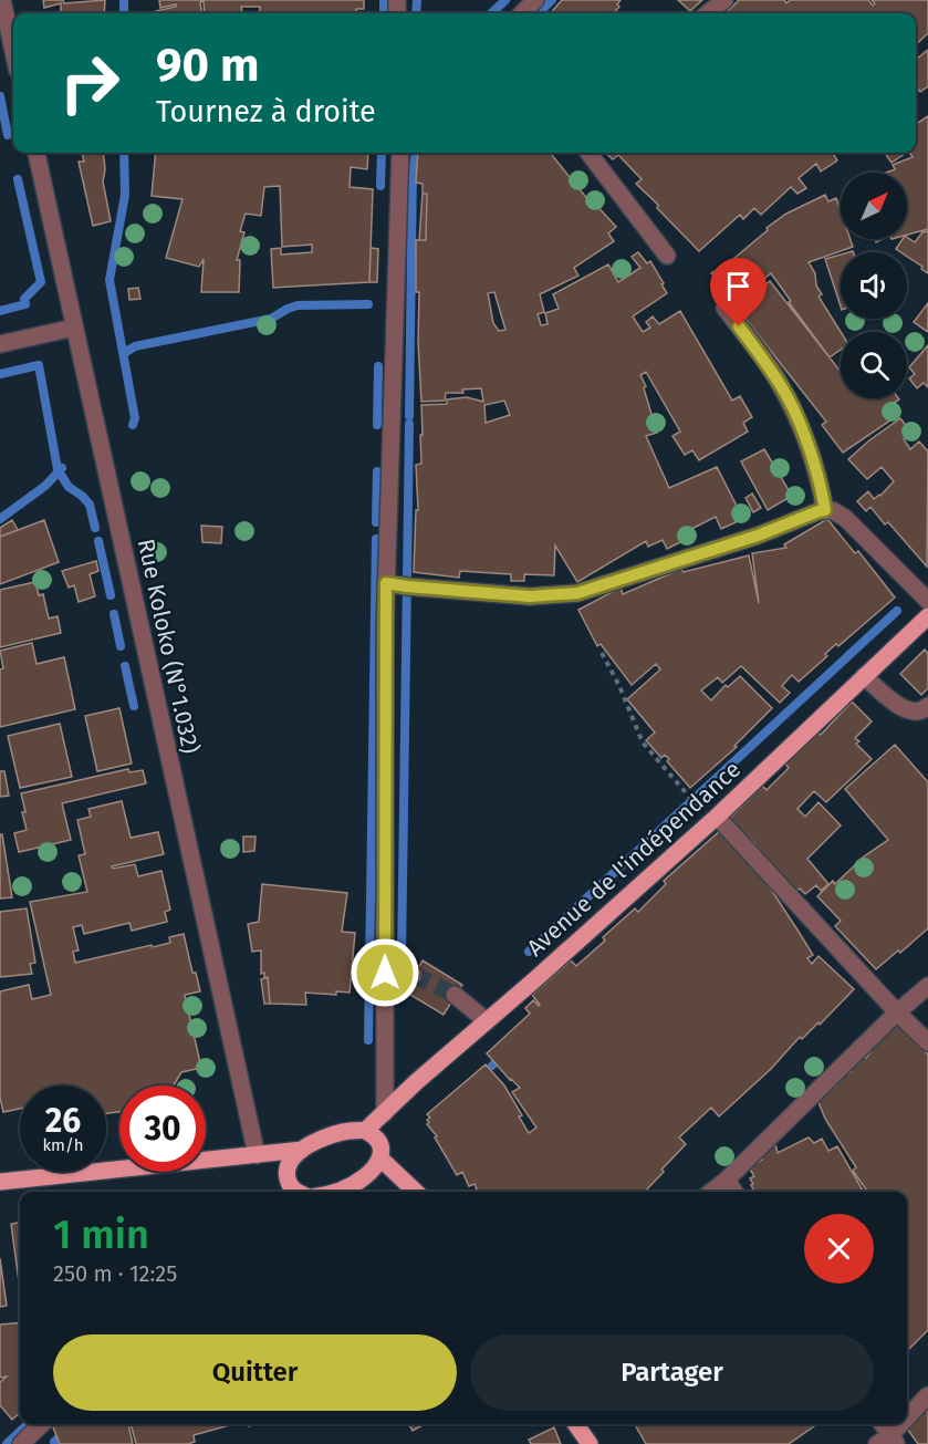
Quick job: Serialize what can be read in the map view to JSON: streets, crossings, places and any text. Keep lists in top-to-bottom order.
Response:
{
  "streets": {
    "main road": ["Avenue de l'indépendance"],
    "street": ["Rue Koloko (N°1.032)"]
  },
  "north": "top right",
  "page": {
    "turn": ["90 m", "Tournez à droite"],
    "speed": "26 km/h",
    "limit": "30",
    "heading": ["1 min", "250 m · 12:25"],
    "buttons": ["Quitter", "Partager"]
  }
}
